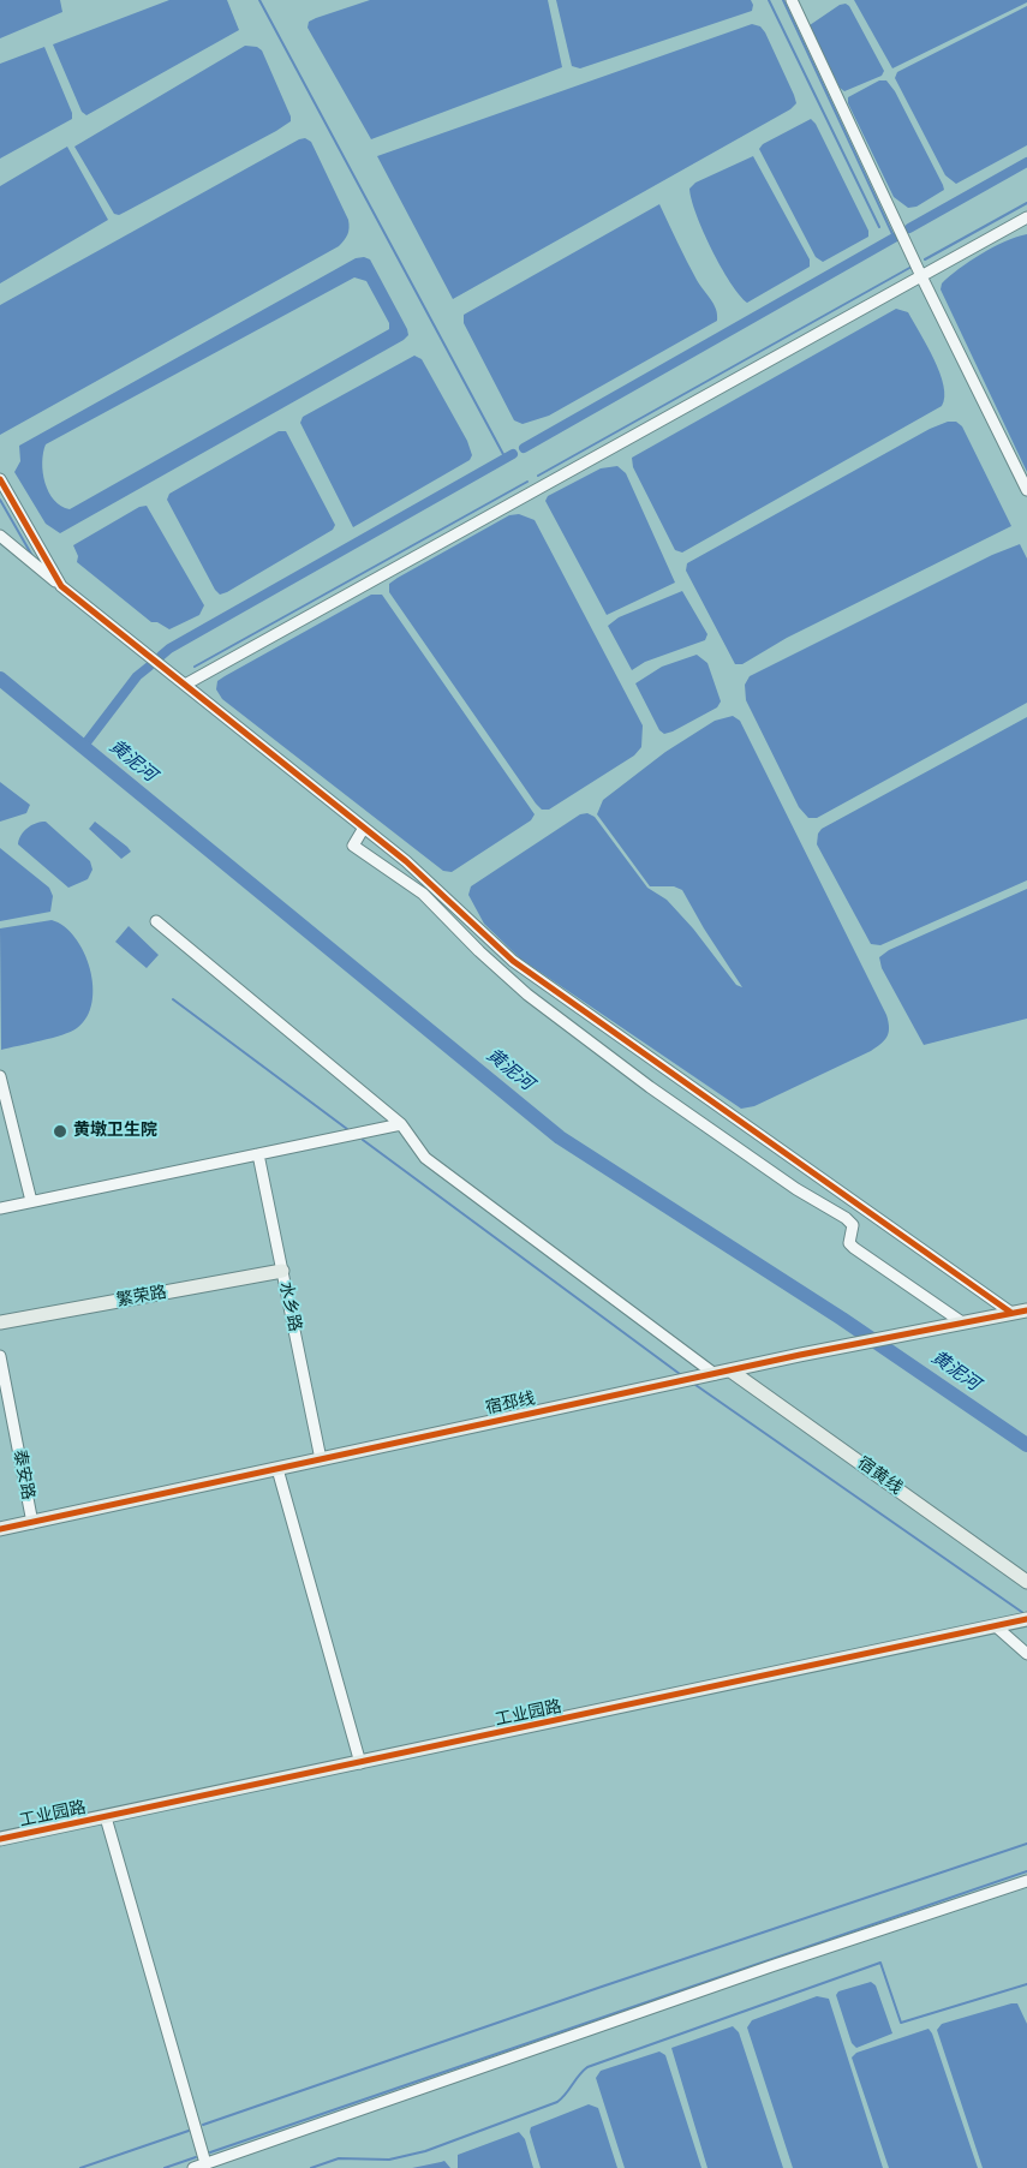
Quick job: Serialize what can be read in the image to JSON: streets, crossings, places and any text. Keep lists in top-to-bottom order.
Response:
{
  "streets": {
    "street": [
      "繁荣路",
      "水乡路",
      "宿邳线",
      "泰安路",
      "宿黄线",
      "工业园路"
    ]
  },
  "crossings": [
    ["繁荣路", "水乡路"],
    ["水乡路", "宿邳线"],
    ["宿邳线", "泰安路"],
    ["宿邳线", "宿黄线"]
  ],
  "water": ["黄泥河"],
  "places": ["黄墩卫生院"]
}
